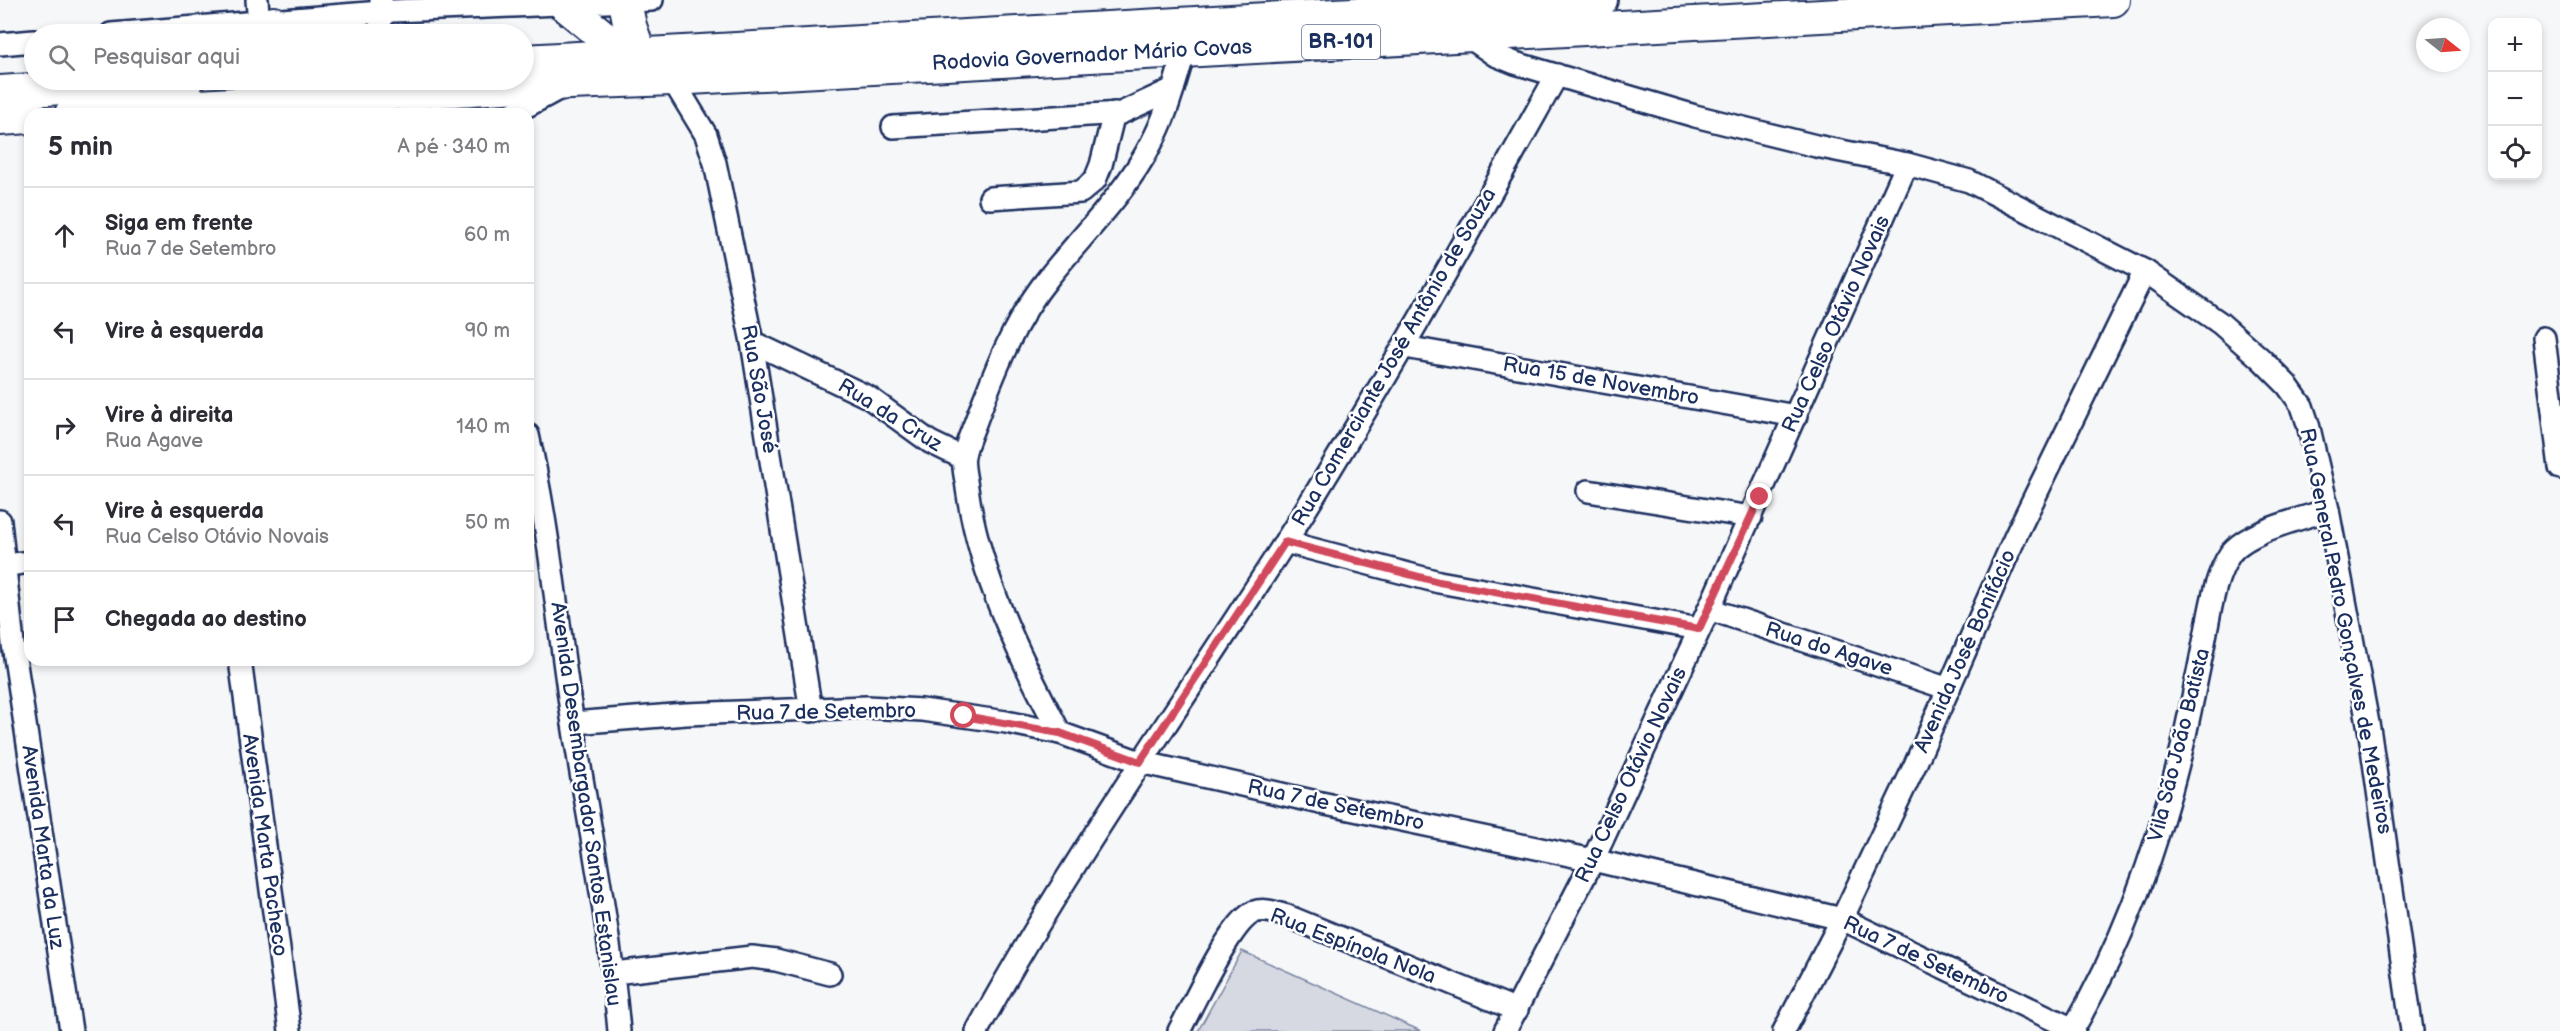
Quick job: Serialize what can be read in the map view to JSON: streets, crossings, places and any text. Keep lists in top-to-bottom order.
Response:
{
  "streets": {
    "highway": ["BR-101", "Rodovia Governador Mário Covas"],
    "street": [
      "Rua Celso Otávio Novais",
      "Rua Comerciante José Antônio de Souza",
      "Rua 15 de Novembro",
      "Rua São José",
      "Rua da Cruz",
      "Rua General Pedro Gonçalves de Medeiros",
      "Rua do Agave",
      "Avenida José Bonifácio",
      "Rua 7 de Setembro",
      "Vila São João Batista",
      "Avenida Desembargador Santos Estanislau",
      "Avenida Marta Pacheco",
      "Avenida Marta da Luz",
      "Rua Espínola Nola"
    ]
  },
  "crossings": [
    ["Rodovia Governador Mário Covas", "Rua São José"],
    ["Rodovia Governador Mário Covas", "Rua General Pedro Gonçalves de Medeiros"],
    ["Rua Celso Otávio Novais", "Rua 15 de Novembro"],
    ["Rua Celso Otávio Novais", "Rua General Pedro Gonçalves de Medeiros"],
    ["Rua Celso Otávio Novais", "Rua do Agave"],
    ["Rua Celso Otávio Novais", "Rua 7 de Setembro"],
    ["Rua Celso Otávio Novais", "Rua Espínola Nola"],
    ["Rua Comerciante José Antônio de Souza", "Rua 15 de Novembro"],
    ["Rua Comerciante José Antônio de Souza", "Rua General Pedro Gonçalves de Medeiros"],
    ["Rua Comerciante José Antônio de Souza", "Rua 7 de Setembro"],
    ["Rua São José", "Rua da Cruz"],
    ["Rua São José", "Rua 7 de Setembro"],
    ["Rua General Pedro Gonçalves de Medeiros", "Avenida José Bonifácio"],
    ["Rua General Pedro Gonçalves de Medeiros", "Vila São João Batista"],
    ["Rua do Agave", "Avenida José Bonifácio"],
    ["Avenida José Bonifácio", "Rua 7 de Setembro"],
    ["Rua 7 de Setembro", "Vila São João Batista"],
    ["Rua 7 de Setembro", "Avenida Desembargador Santos Estanislau"]
  ],
  "north": "right",
  "page": {
    "map_buttons": ["+", "−"],
    "search": "Pesquisar aqui",
    "heading": ["5 min", "A pé · 340 m"],
    "list": [
      ["Siga em frente", "Rua 7 de Setembro", "60 m"],
      ["Vire à esquerda", "90 m"],
      ["Vire à direita", "Rua Agave", "140 m"],
      ["Vire à esquerda", "Rua Celso Otávio Novais", "50 m"],
      "Chegada ao destino"
    ]
  }
}
